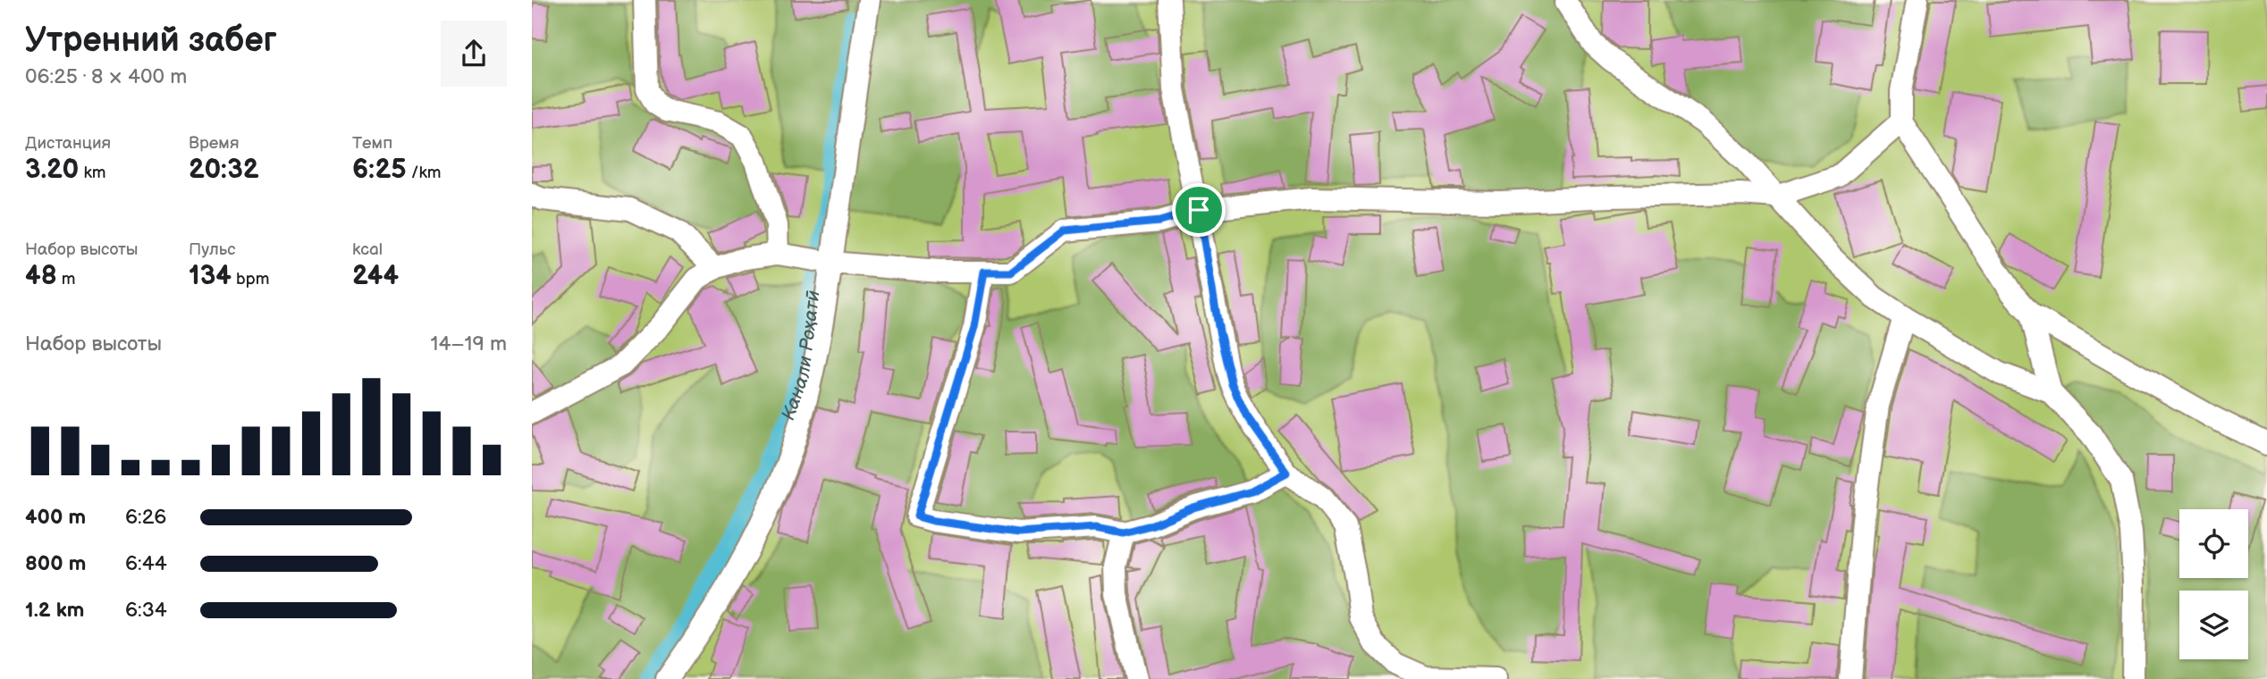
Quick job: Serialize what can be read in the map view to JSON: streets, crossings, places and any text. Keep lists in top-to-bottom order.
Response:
{
  "water": ["Канали Роҳатӣ"],
  "page": {
    "heading": ["Утренний забег", "06:25 · 8 × 400 m"],
    "stats": [
      ["Дистанция", "3.20 km"],
      ["Время", "20:32"],
      ["Темп", "6:25 /km"],
      ["Набор высоты", "48 m"],
      ["Пульс", "134 bpm"],
      ["kcal", "244"]
    ],
    "chart": ["Набор высоты", "14–19 m"],
    "list": [
      {
        "name": "400 m",
        "note": "6:26"
      },
      {
        "name": "800 m",
        "note": "6:44"
      },
      {
        "name": "1.2 km",
        "note": "6:34"
      }
    ]
  }
}
